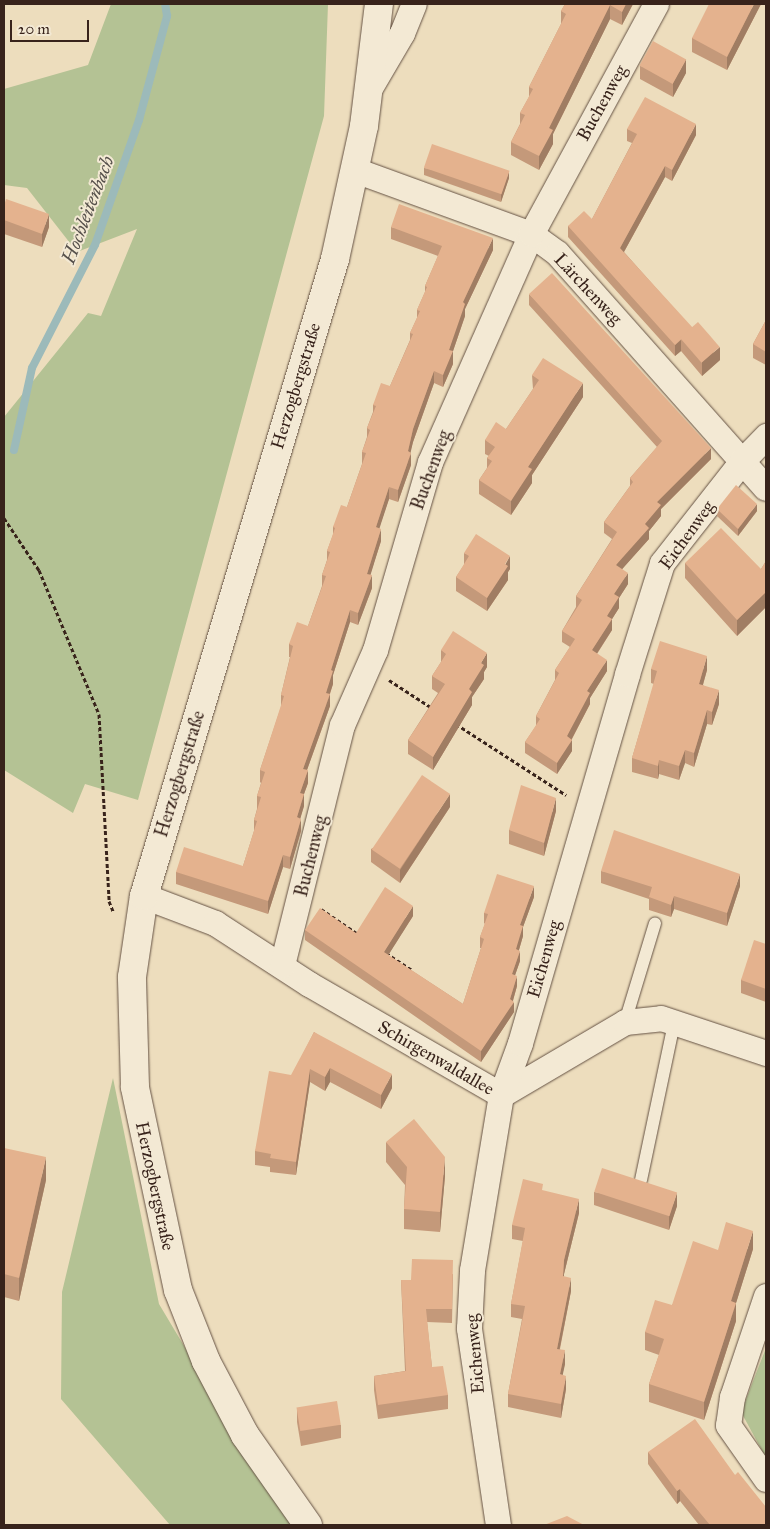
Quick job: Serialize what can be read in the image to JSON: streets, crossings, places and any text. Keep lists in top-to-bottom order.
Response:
{
  "streets": {
    "main road": ["Herzogbergstraße"],
    "street": [
      "Buchenweg",
      "Lärchenweg",
      "Eichenweg",
      "Schirgenwaldallee"
    ]
  },
  "crossings": [
    ["Buchenweg", "Lärchenweg"],
    ["Buchenweg", "Schirgenwaldallee"],
    ["Lärchenweg", "Herzogbergstraße"],
    ["Lärchenweg", "Eichenweg"],
    ["Herzogbergstraße", "Schirgenwaldallee"],
    ["Eichenweg", "Schirgenwaldallee"]
  ],
  "water": ["Hochleitenbach"],
  "scale_bar": "20 m"
}
